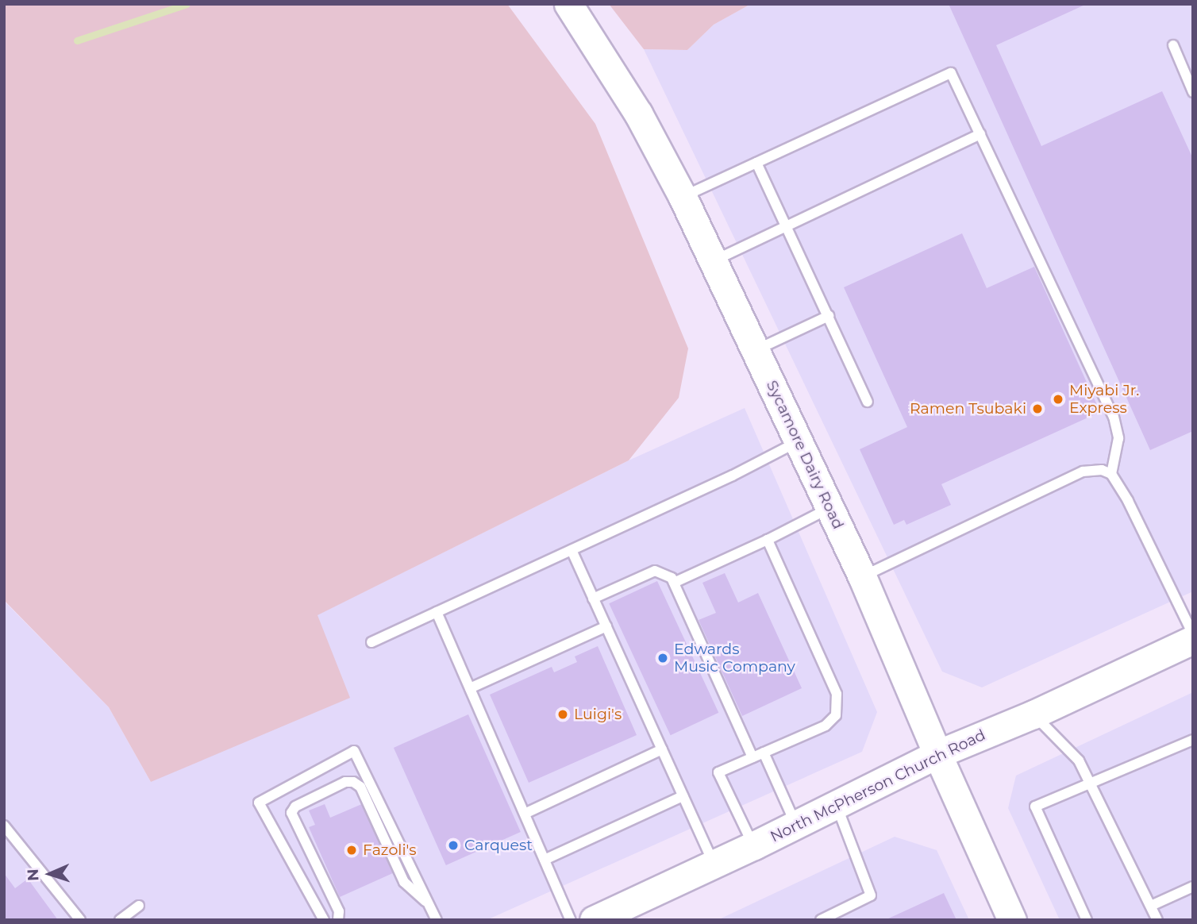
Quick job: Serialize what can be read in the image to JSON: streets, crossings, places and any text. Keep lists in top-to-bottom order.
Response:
{
  "streets": {
    "main road": ["Sycamore Dairy Road", "North McPherson Church Road"]
  },
  "crossings": [
    ["Sycamore Dairy Road", "North McPherson Church Road"]
  ],
  "places": [
    "Miyabi Jr. Express",
    "Ramen Tsubaki",
    "Edwards Music Company",
    "Luigi's",
    "Carquest",
    "Fazoli's"
  ],
  "north": "left"
}
